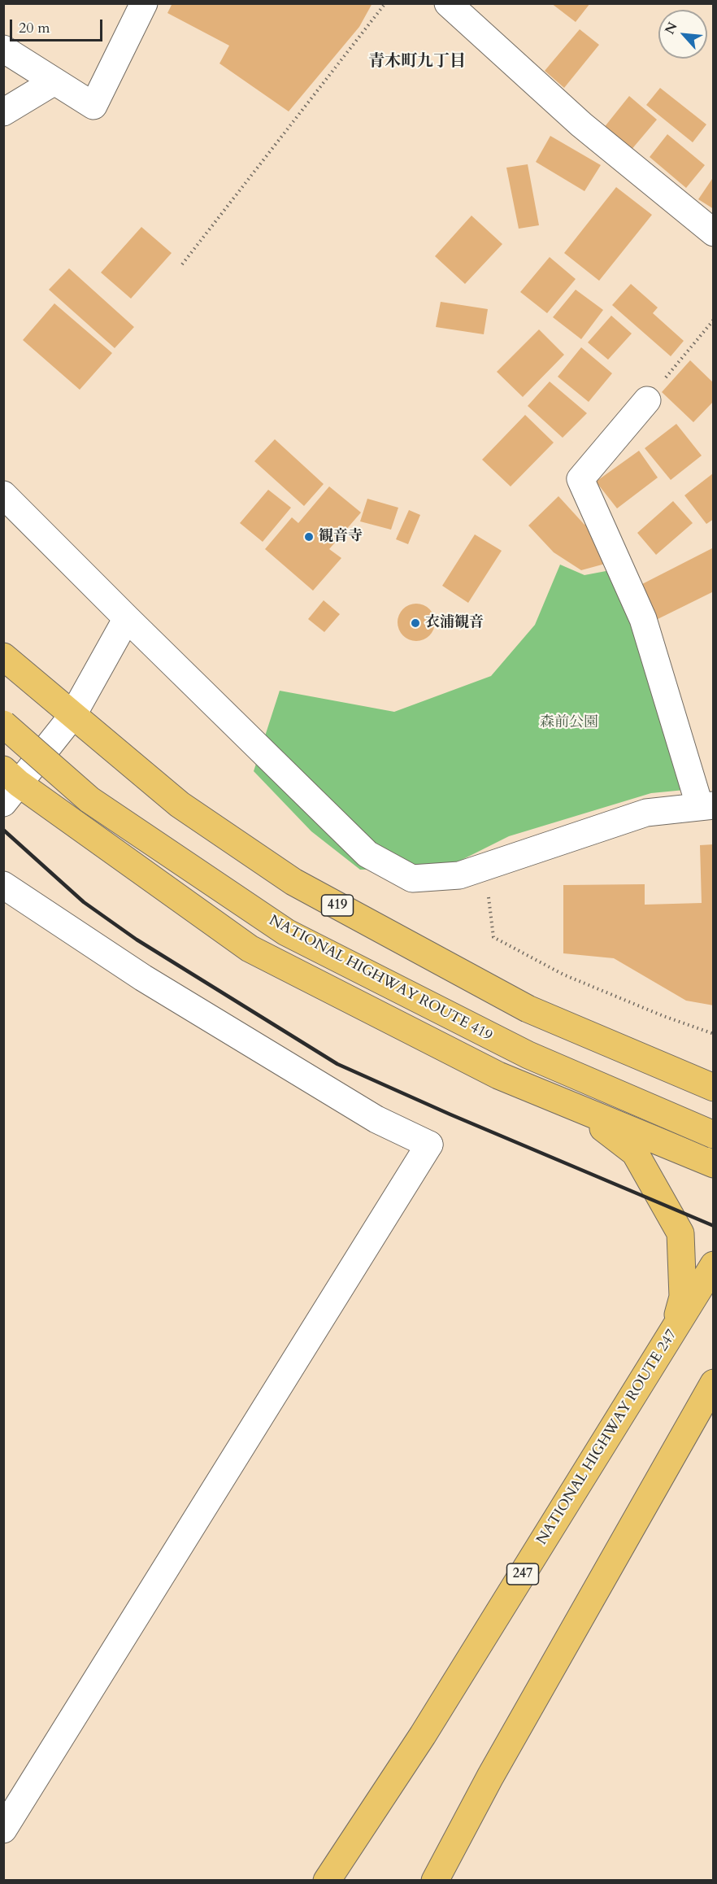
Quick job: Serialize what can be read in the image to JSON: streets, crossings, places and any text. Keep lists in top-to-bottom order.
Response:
{
  "streets": {
    "highway": [
      "419",
      "NATIONAL HIGHWAY ROUTE 419",
      "NATIONAL HIGHWAY ROUTE 247",
      "247"
    ]
  },
  "districts": ["青木町九丁目"],
  "parks": ["森前公園"],
  "places": ["観音寺", "衣浦観音"],
  "scale_bar": "20 m",
  "north": "top left"
}
